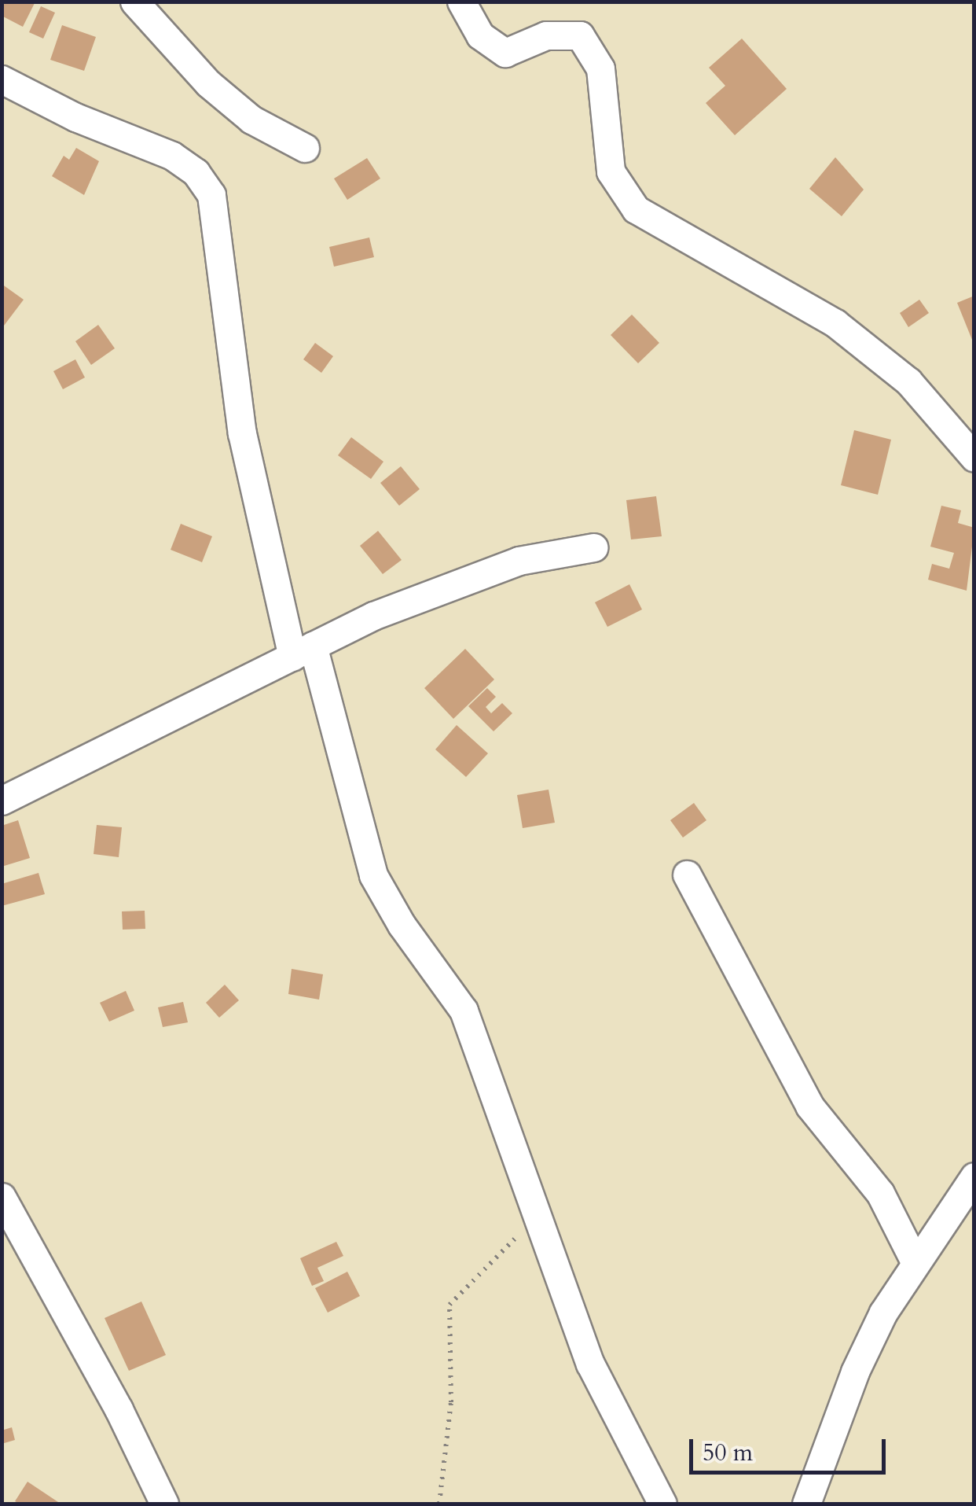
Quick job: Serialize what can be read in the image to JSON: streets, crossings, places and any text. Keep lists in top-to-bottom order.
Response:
{
  "scale_bar": "50 m"
}
